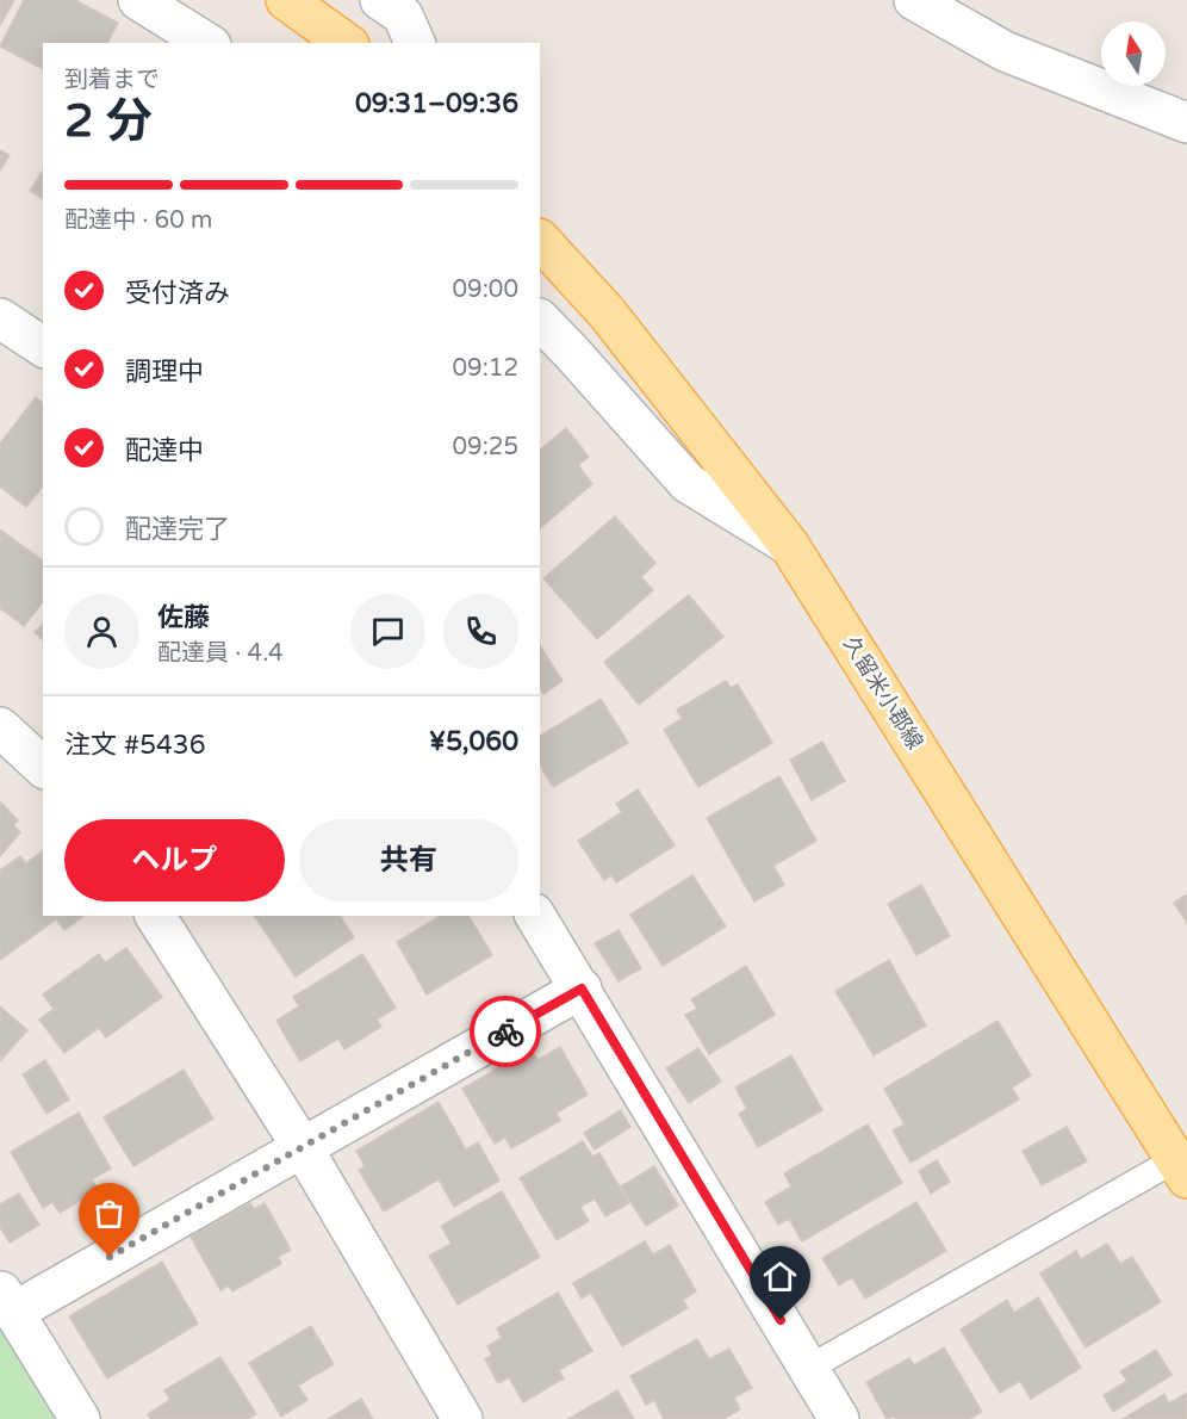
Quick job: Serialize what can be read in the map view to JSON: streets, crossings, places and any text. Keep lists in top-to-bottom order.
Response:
{
  "streets": {
    "main road": ["久留米小郡線"]
  },
  "north": "top",
  "page": {
    "heading": ["2 分", "到着まで", "09:31–09:36"],
    "panel": [
      "佐藤",
      "配達員 · 4.4",
      "注文 #5436",
      "¥5,060"
    ],
    "bar": "配達中 · 60 m",
    "list": [
      ["受付済み", "09:00"],
      ["調理中", "09:12"],
      ["配達中", "09:25"],
      "配達完了"
    ],
    "buttons": ["ヘルプ", "共有"]
  }
}
